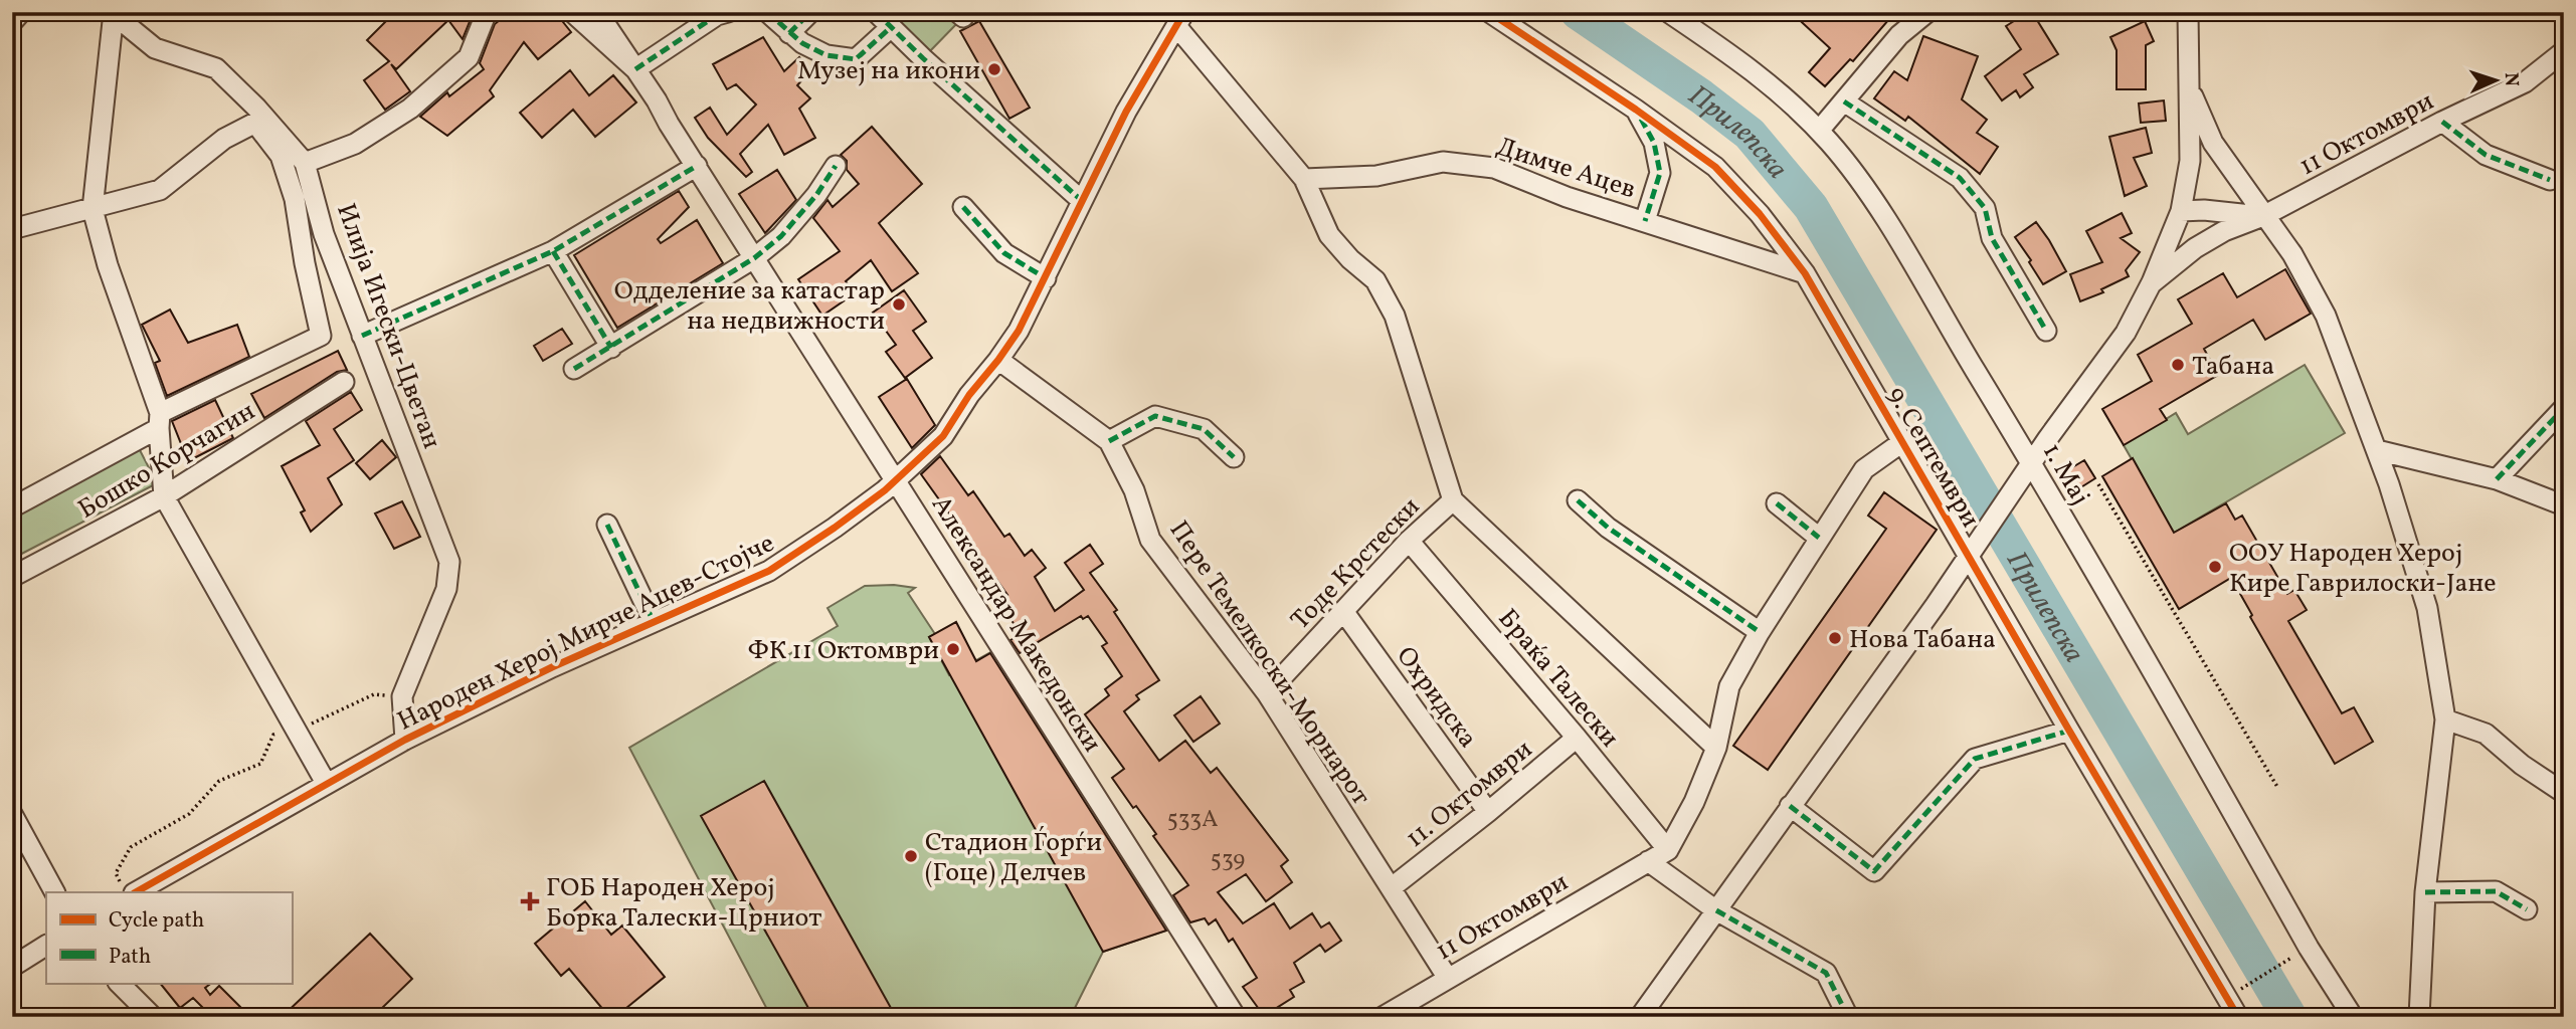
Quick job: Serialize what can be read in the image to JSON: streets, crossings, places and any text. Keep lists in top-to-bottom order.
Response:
{
  "streets": {
    "street": [
      "11 Октомври",
      "Димче Ацев",
      "Илија Игески-Цветан",
      "9. Септември",
      "Бошко Корчагин",
      "1. Мај",
      "Тоде Крстески",
      "Александар Македонски",
      "Народен Херој Мирче Ацев-Стојче",
      "Пере Темелкоски-Морнарот",
      "Браќа Талески",
      "Охридска",
      "11. Октомври"
    ]
  },
  "crossings": [
    ["11 Октомври", "9. Септември"],
    ["11 Октомври", "1. Мај"],
    ["11 Октомври", "Пере Темелкоски-Морнарот"],
    ["11 Октомври", "Браќа Талески"],
    ["Димче Ацев", "9. Септември"],
    ["Илија Игески-Цветан", "Народен Херој Мирче Ацев-Стојче"],
    ["Тоде Крстески", "Пере Темелкоски-Морнарот"],
    ["Тоде Крстески", "Браќа Талески"],
    ["Тоде Крстески", "Охридска"],
    ["Александар Македонски", "Народен Херој Мирче Ацев-Стојче"],
    ["Народен Херој Мирче Ацев-Стојче", "Пере Темелкоски-Морнарот"],
    ["Пере Темелкоски-Морнарот", "11. Октомври"],
    ["Браќа Талески", "11. Октомври"],
    ["Охридска", "11. Октомври"]
  ],
  "water": ["Прилепска"],
  "places": {
    "other": [
      "Музеј на икони",
      "Одделение за катастар на недвижности",
      "Табана",
      "ООУ Народен Херој Кире Гаврилоски-Јане",
      "Нова Табана",
      "ФК 11 Октомври",
      "Стадион Ѓорѓи (Гоце) Делчев"
    ],
    "health": ["ГОБ Народен Херој Борка Талески-Црниот"]
  },
  "house_numbers": ["533А", "539"],
  "legend": ["Cycle path", "Path"],
  "north": "right"
}
